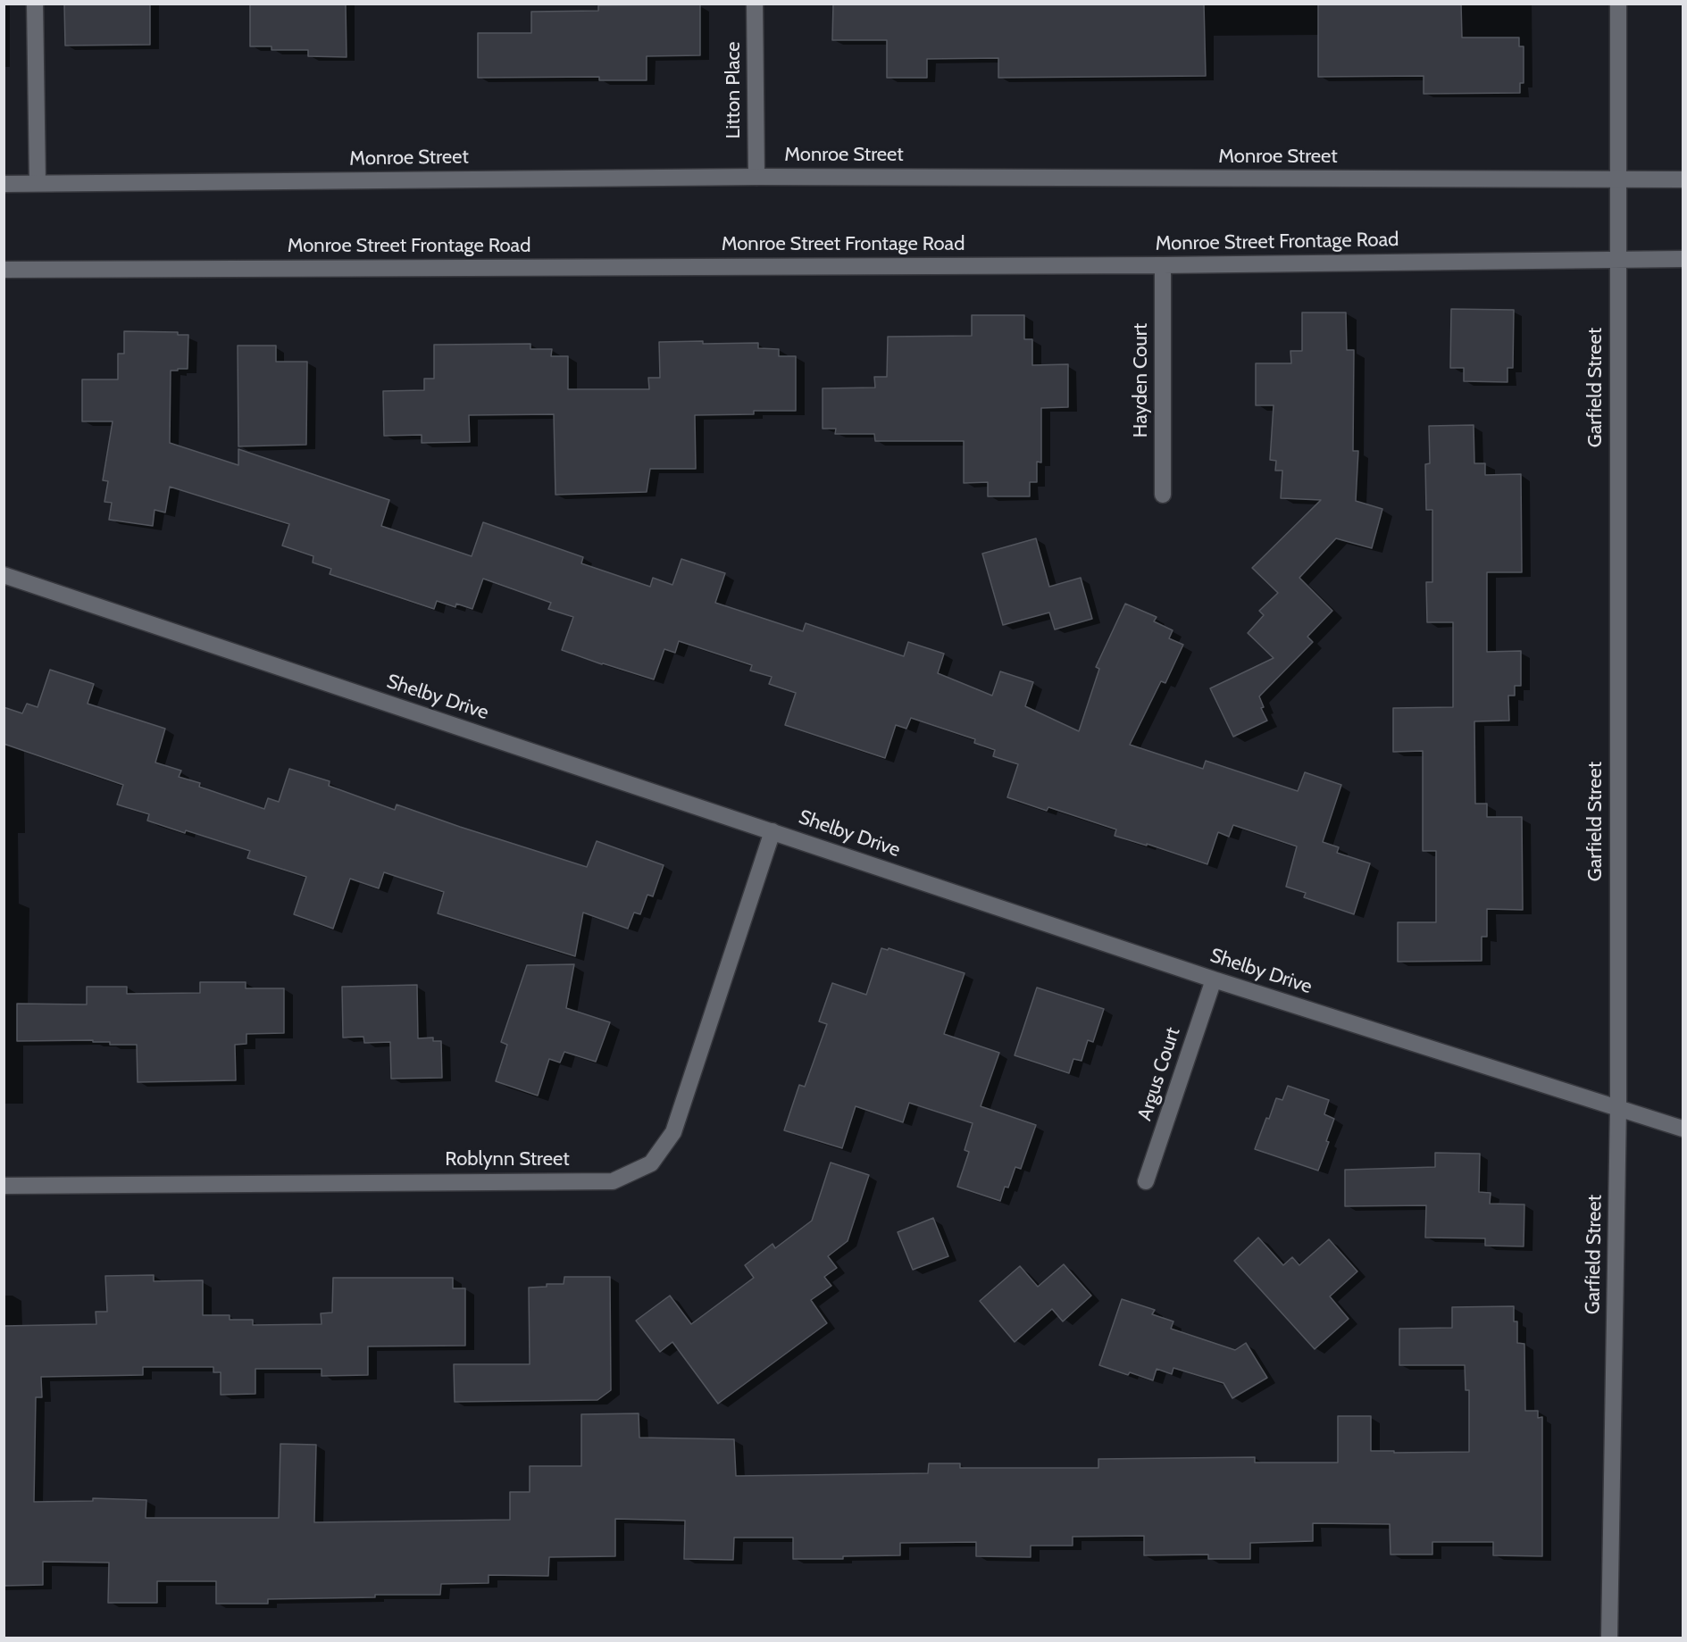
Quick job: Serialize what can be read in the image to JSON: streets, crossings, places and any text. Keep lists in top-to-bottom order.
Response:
{
  "streets": {
    "street": [
      "Litton Place",
      "Monroe Street",
      "Monroe Street Frontage Road",
      "Hayden Court",
      "Garfield Street",
      "Shelby Drive",
      "Argus Court",
      "Roblynn Street"
    ]
  },
  "crossings": [
    ["Litton Place", "Monroe Street"],
    ["Monroe Street", "Garfield Street"],
    ["Monroe Street Frontage Road", "Hayden Court"],
    ["Monroe Street Frontage Road", "Garfield Street"],
    ["Garfield Street", "Shelby Drive"],
    ["Shelby Drive", "Argus Court"],
    ["Shelby Drive", "Roblynn Street"]
  ]
}
